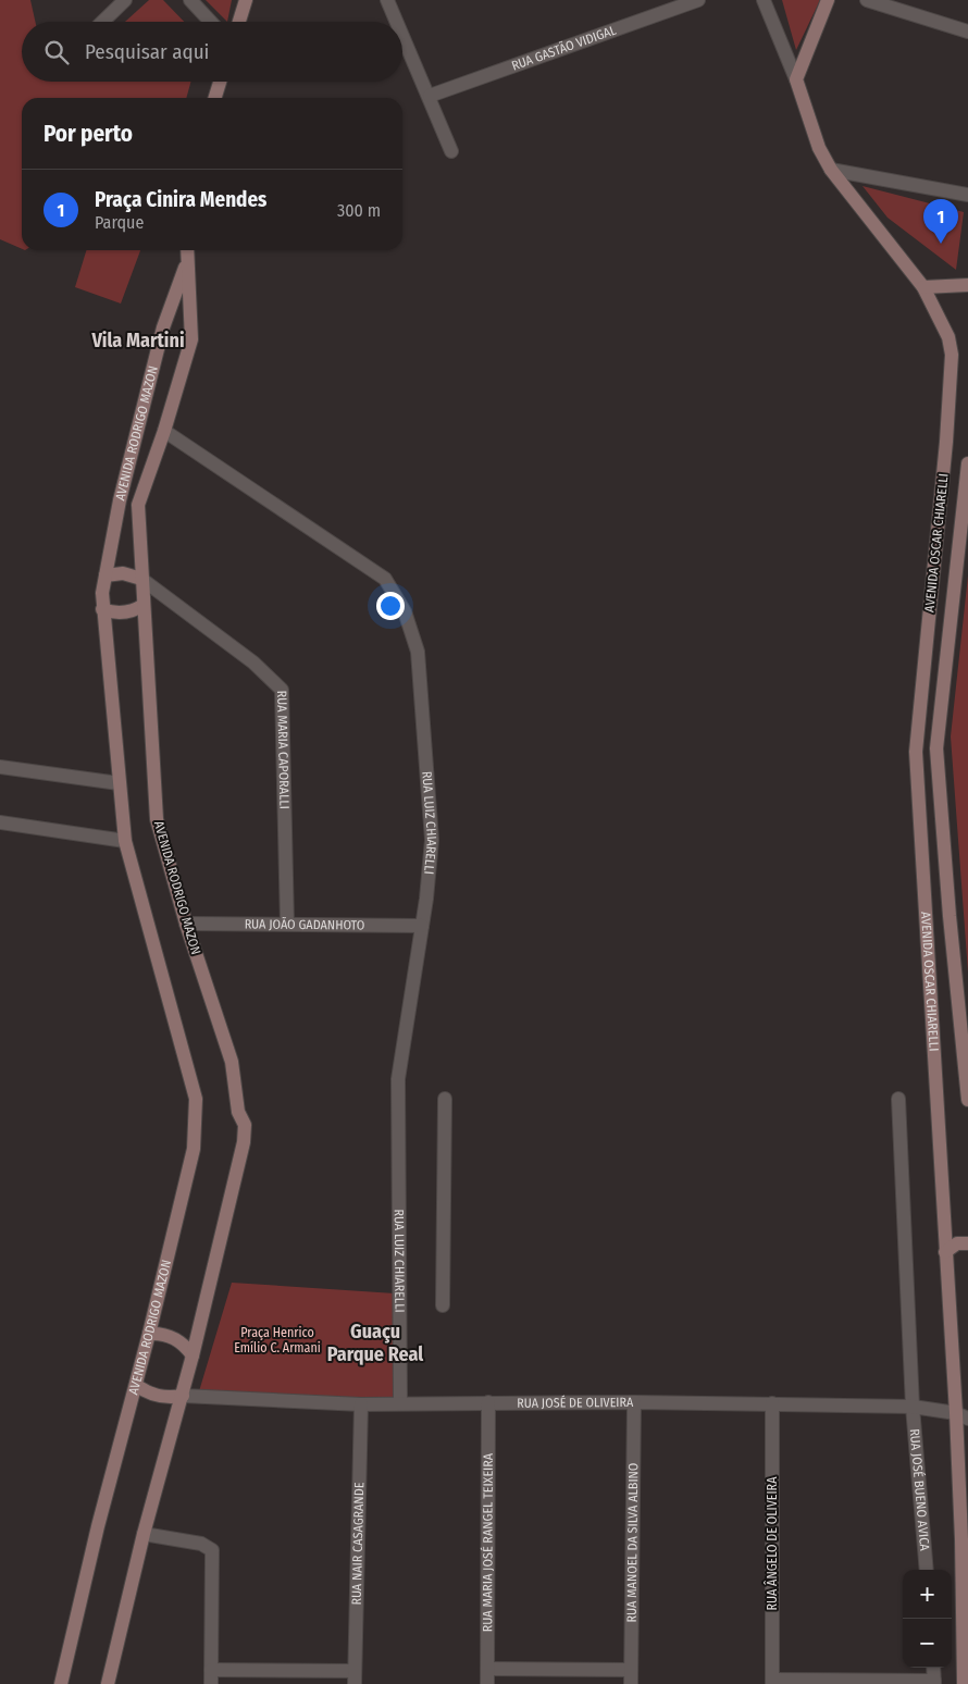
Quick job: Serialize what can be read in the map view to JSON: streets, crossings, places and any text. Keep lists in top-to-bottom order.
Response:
{
  "streets": {
    "street": [
      "RUA GASTÃO VIDIGAL",
      "AVENIDA RODRIGO MAZON",
      "AVENIDA OSCAR CHIARELLI",
      "RUA MARIA CAPORALLI",
      "RUA LUIZ CHIARELLI",
      "RUA JOÃO GADANHOTO",
      "RUA JOSÉ DE OLIVEIRA",
      "RUA JOSÉ BUENO AVICA",
      "RUA MARIA JOSÉ RANGEL TEIXEIRA",
      "RUA MANOEL DA SILVA ALBINO",
      "RUA ÂNGELO DE OLIVEIRA",
      "RUA NAIR CASAGRANDE"
    ]
  },
  "crossings": [
    ["AVENIDA RODRIGO MAZON", "RUA MARIA CAPORALLI"],
    ["AVENIDA RODRIGO MAZON", "RUA LUIZ CHIARELLI"],
    ["AVENIDA RODRIGO MAZON", "RUA JOÃO GADANHOTO"],
    ["AVENIDA RODRIGO MAZON", "RUA JOSÉ DE OLIVEIRA"],
    ["AVENIDA OSCAR CHIARELLI", "RUA JOSÉ DE OLIVEIRA"],
    ["RUA MARIA CAPORALLI", "RUA JOÃO GADANHOTO"],
    ["RUA LUIZ CHIARELLI", "RUA JOÃO GADANHOTO"],
    ["RUA LUIZ CHIARELLI", "RUA JOSÉ DE OLIVEIRA"],
    ["RUA JOSÉ DE OLIVEIRA", "RUA JOSÉ BUENO AVICA"],
    ["RUA JOSÉ DE OLIVEIRA", "RUA MARIA JOSÉ RANGEL TEIXEIRA"],
    ["RUA JOSÉ DE OLIVEIRA", "RUA MANOEL DA SILVA ALBINO"],
    ["RUA JOSÉ DE OLIVEIRA", "RUA ÂNGELO DE OLIVEIRA"],
    ["RUA JOSÉ DE OLIVEIRA", "RUA NAIR CASAGRANDE"]
  ],
  "districts": ["Vila Martini", "Guaçu Parque Real"],
  "parks": ["Praça Henrico Emílio C. Armani"],
  "page": {
    "search": "Pesquisar aqui",
    "heading": "Por perto",
    "list": [
      {
        "mark": "1",
        "name": "Praça Cinira Mendes",
        "note": "Parque",
        "value": "300 m"
      }
    ],
    "pins": "1",
    "map_buttons": ["+", "−"]
  }
}
